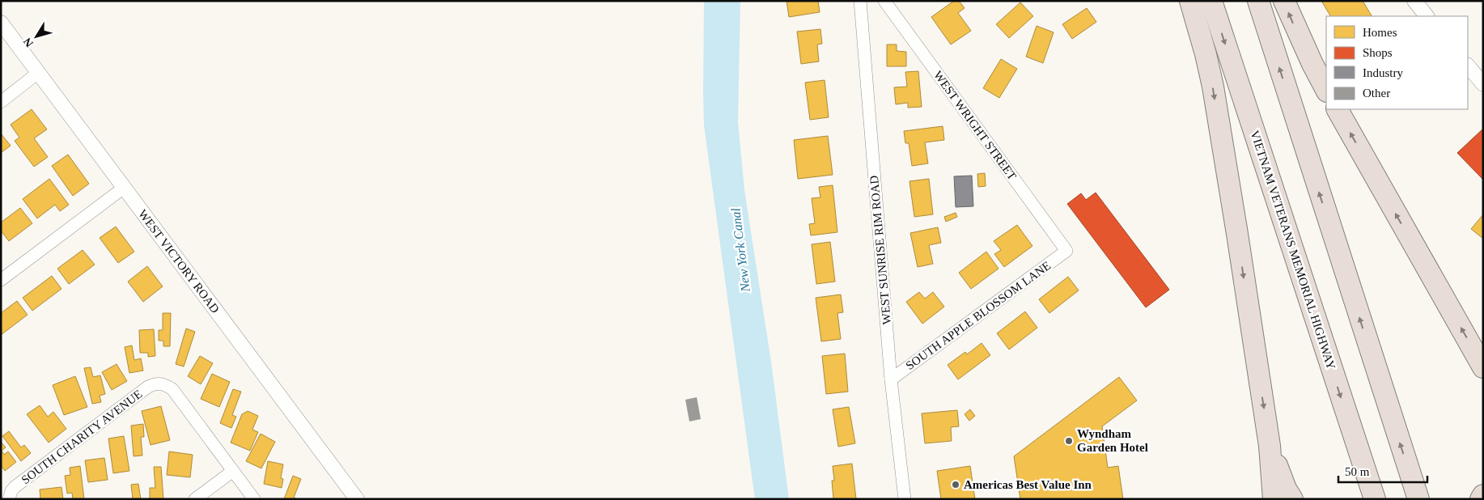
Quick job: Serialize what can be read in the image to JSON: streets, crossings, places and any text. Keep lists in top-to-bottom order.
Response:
{
  "streets": {
    "highway": ["VIETNAM VETERANS MEMORIAL HIGHWAY"],
    "street": [
      "WEST WRIGHT STREET",
      "WEST SUNRISE RIM ROAD",
      "WEST VICTORY ROAD",
      "SOUTH APPLE BLOSSOM LANE",
      "SOUTH CHARITY AVENUE"
    ]
  },
  "crossings": [
    ["WEST WRIGHT STREET", "SOUTH APPLE BLOSSOM LANE"],
    ["WEST SUNRISE RIM ROAD", "SOUTH APPLE BLOSSOM LANE"]
  ],
  "water": ["New York Canal"],
  "places": ["Wyndham Garden Hotel", "Americas Best Value Inn"],
  "legend": [
    "Homes",
    "Shops",
    "Industry",
    "Other"
  ],
  "scale_bar": "50 m",
  "north": "bottom left"
}
